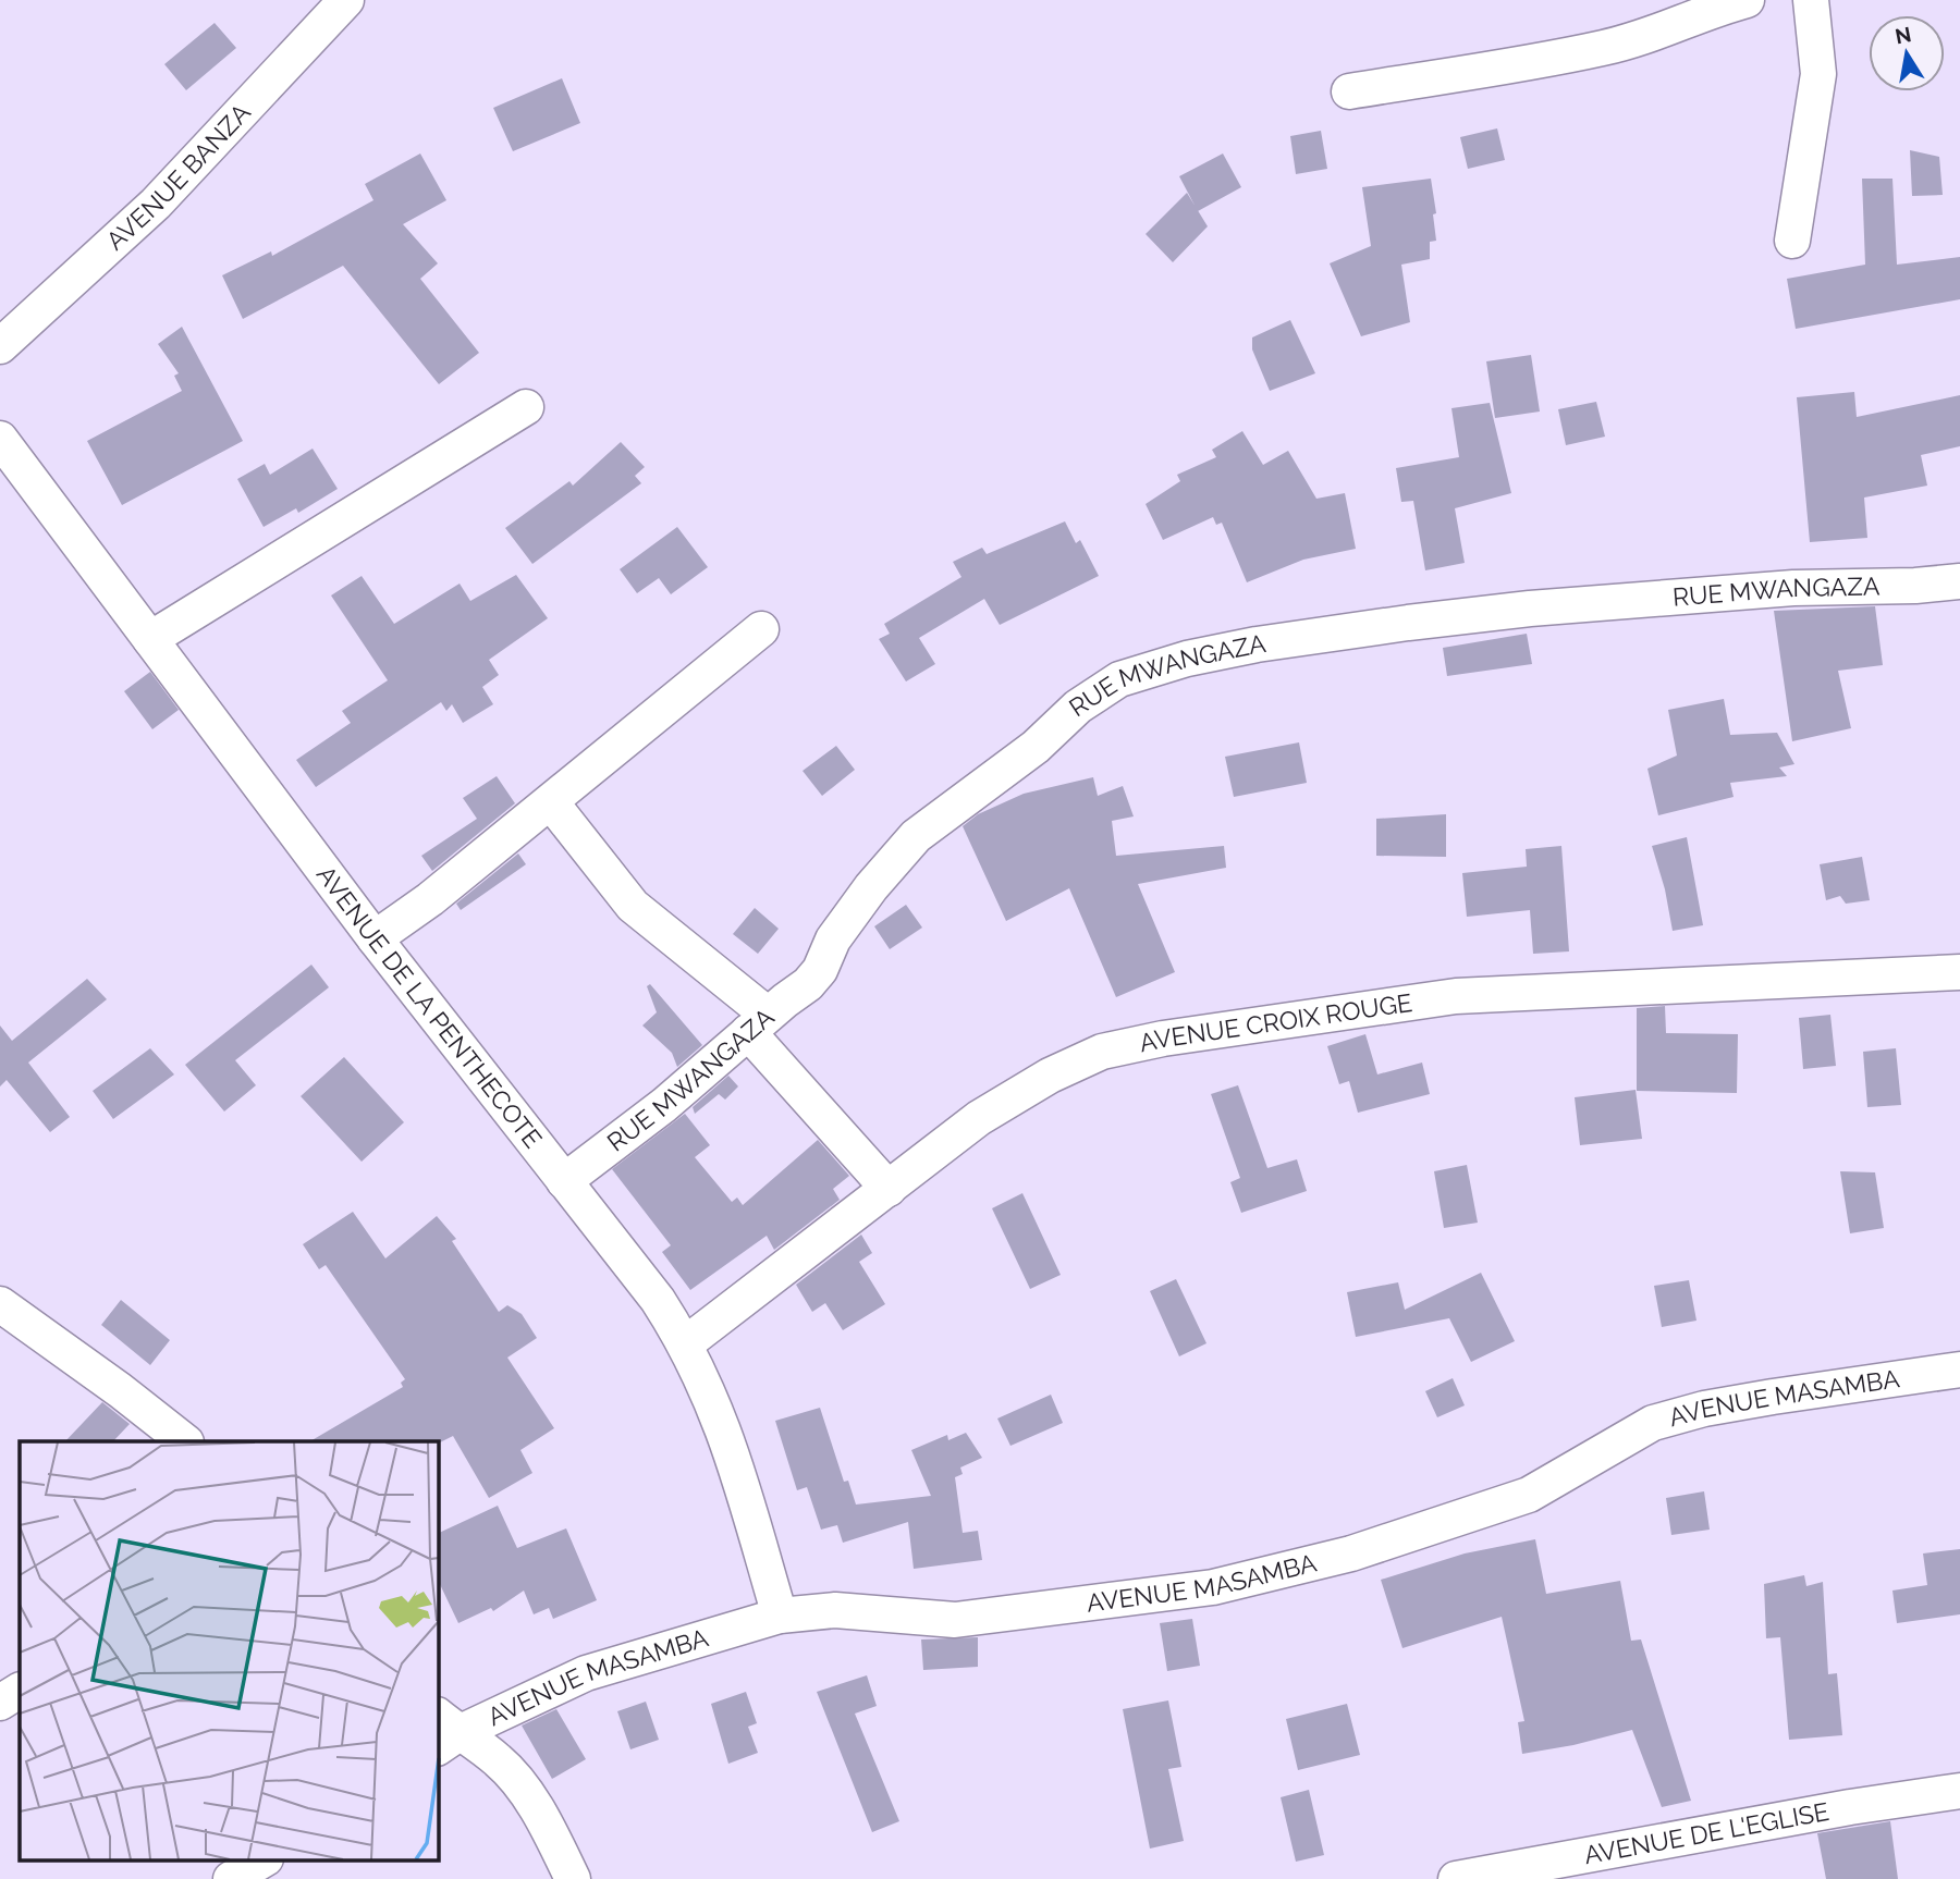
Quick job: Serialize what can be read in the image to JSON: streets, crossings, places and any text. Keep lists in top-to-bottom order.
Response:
{
  "streets": {
    "street": [
      "AVENUE BANZA",
      "RUE MWANGAZA",
      "AVENUE DE LA PENTHECOTE",
      "AVENUE CROIX ROUGE",
      "AVENUE MASAMBA",
      "AVENUE DE L'EGLISE"
    ]
  },
  "crossings": [
    ["RUE MWANGAZA", "AVENUE DE LA PENTHECOTE"],
    ["AVENUE DE LA PENTHECOTE", "AVENUE CROIX ROUGE"],
    ["AVENUE DE LA PENTHECOTE", "AVENUE MASAMBA"]
  ],
  "north": "top"
}
